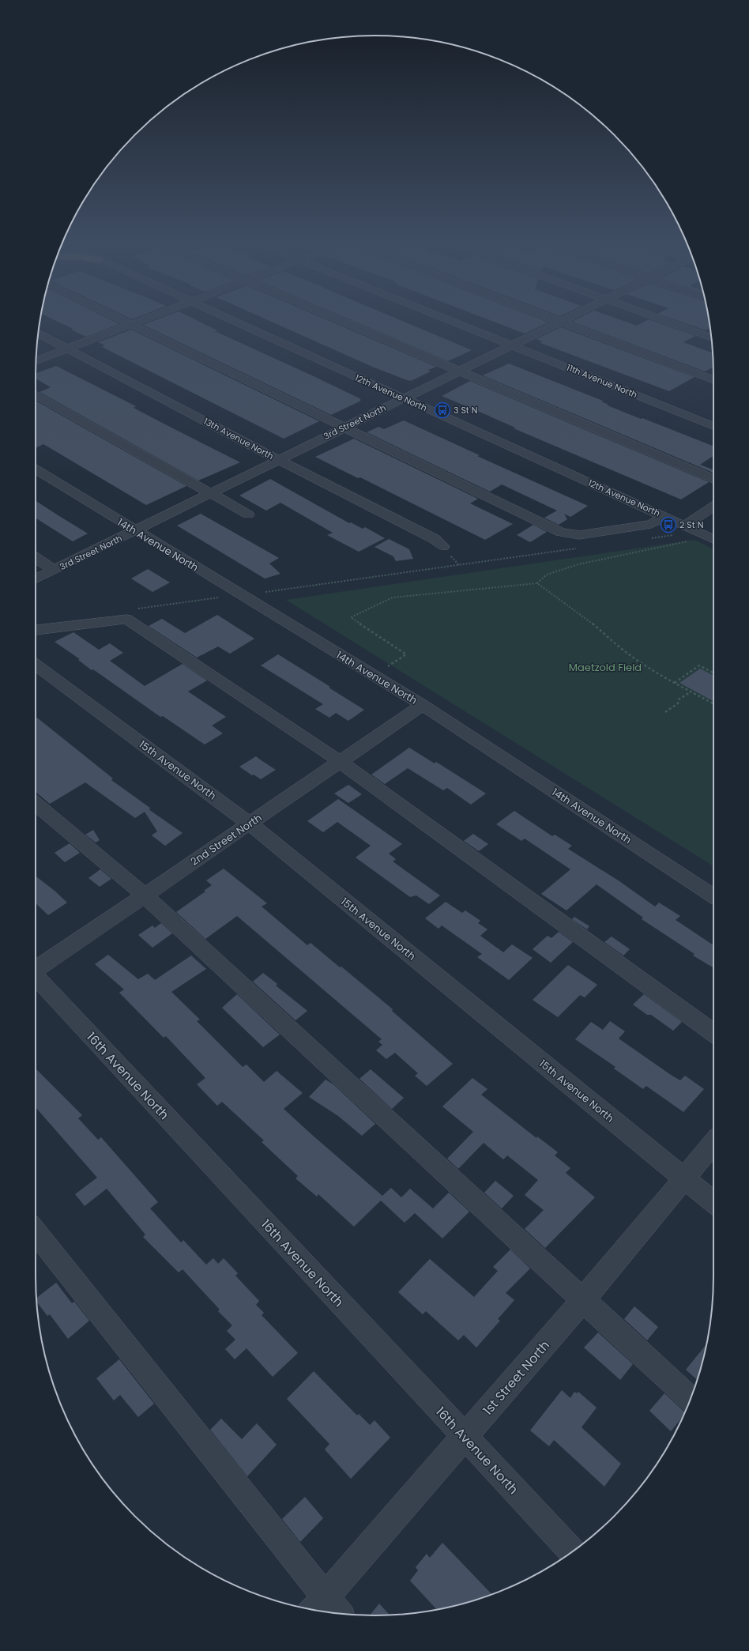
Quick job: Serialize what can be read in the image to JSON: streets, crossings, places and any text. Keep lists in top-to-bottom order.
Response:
{
  "streets": {
    "street": [
      "11th Avenue North",
      "12th Avenue North",
      "3rd Street North",
      "13th Avenue North",
      "14th Avenue North",
      "15th Avenue North",
      "2nd Street North",
      "16th Avenue North",
      "1st Street North"
    ]
  },
  "crossings": [
    ["11th Avenue North", "3rd Street North"],
    ["12th Avenue North", "3rd Street North"],
    ["3rd Street North", "13th Avenue North"],
    ["3rd Street North", "14th Avenue North"],
    ["14th Avenue North", "2nd Street North"],
    ["15th Avenue North", "2nd Street North"],
    ["15th Avenue North", "1st Street North"],
    ["16th Avenue North", "1st Street North"]
  ],
  "parks": ["Maetzold Field"],
  "places": {
    "bus stop": ["3 St N", "2 St N"]
  }
}
